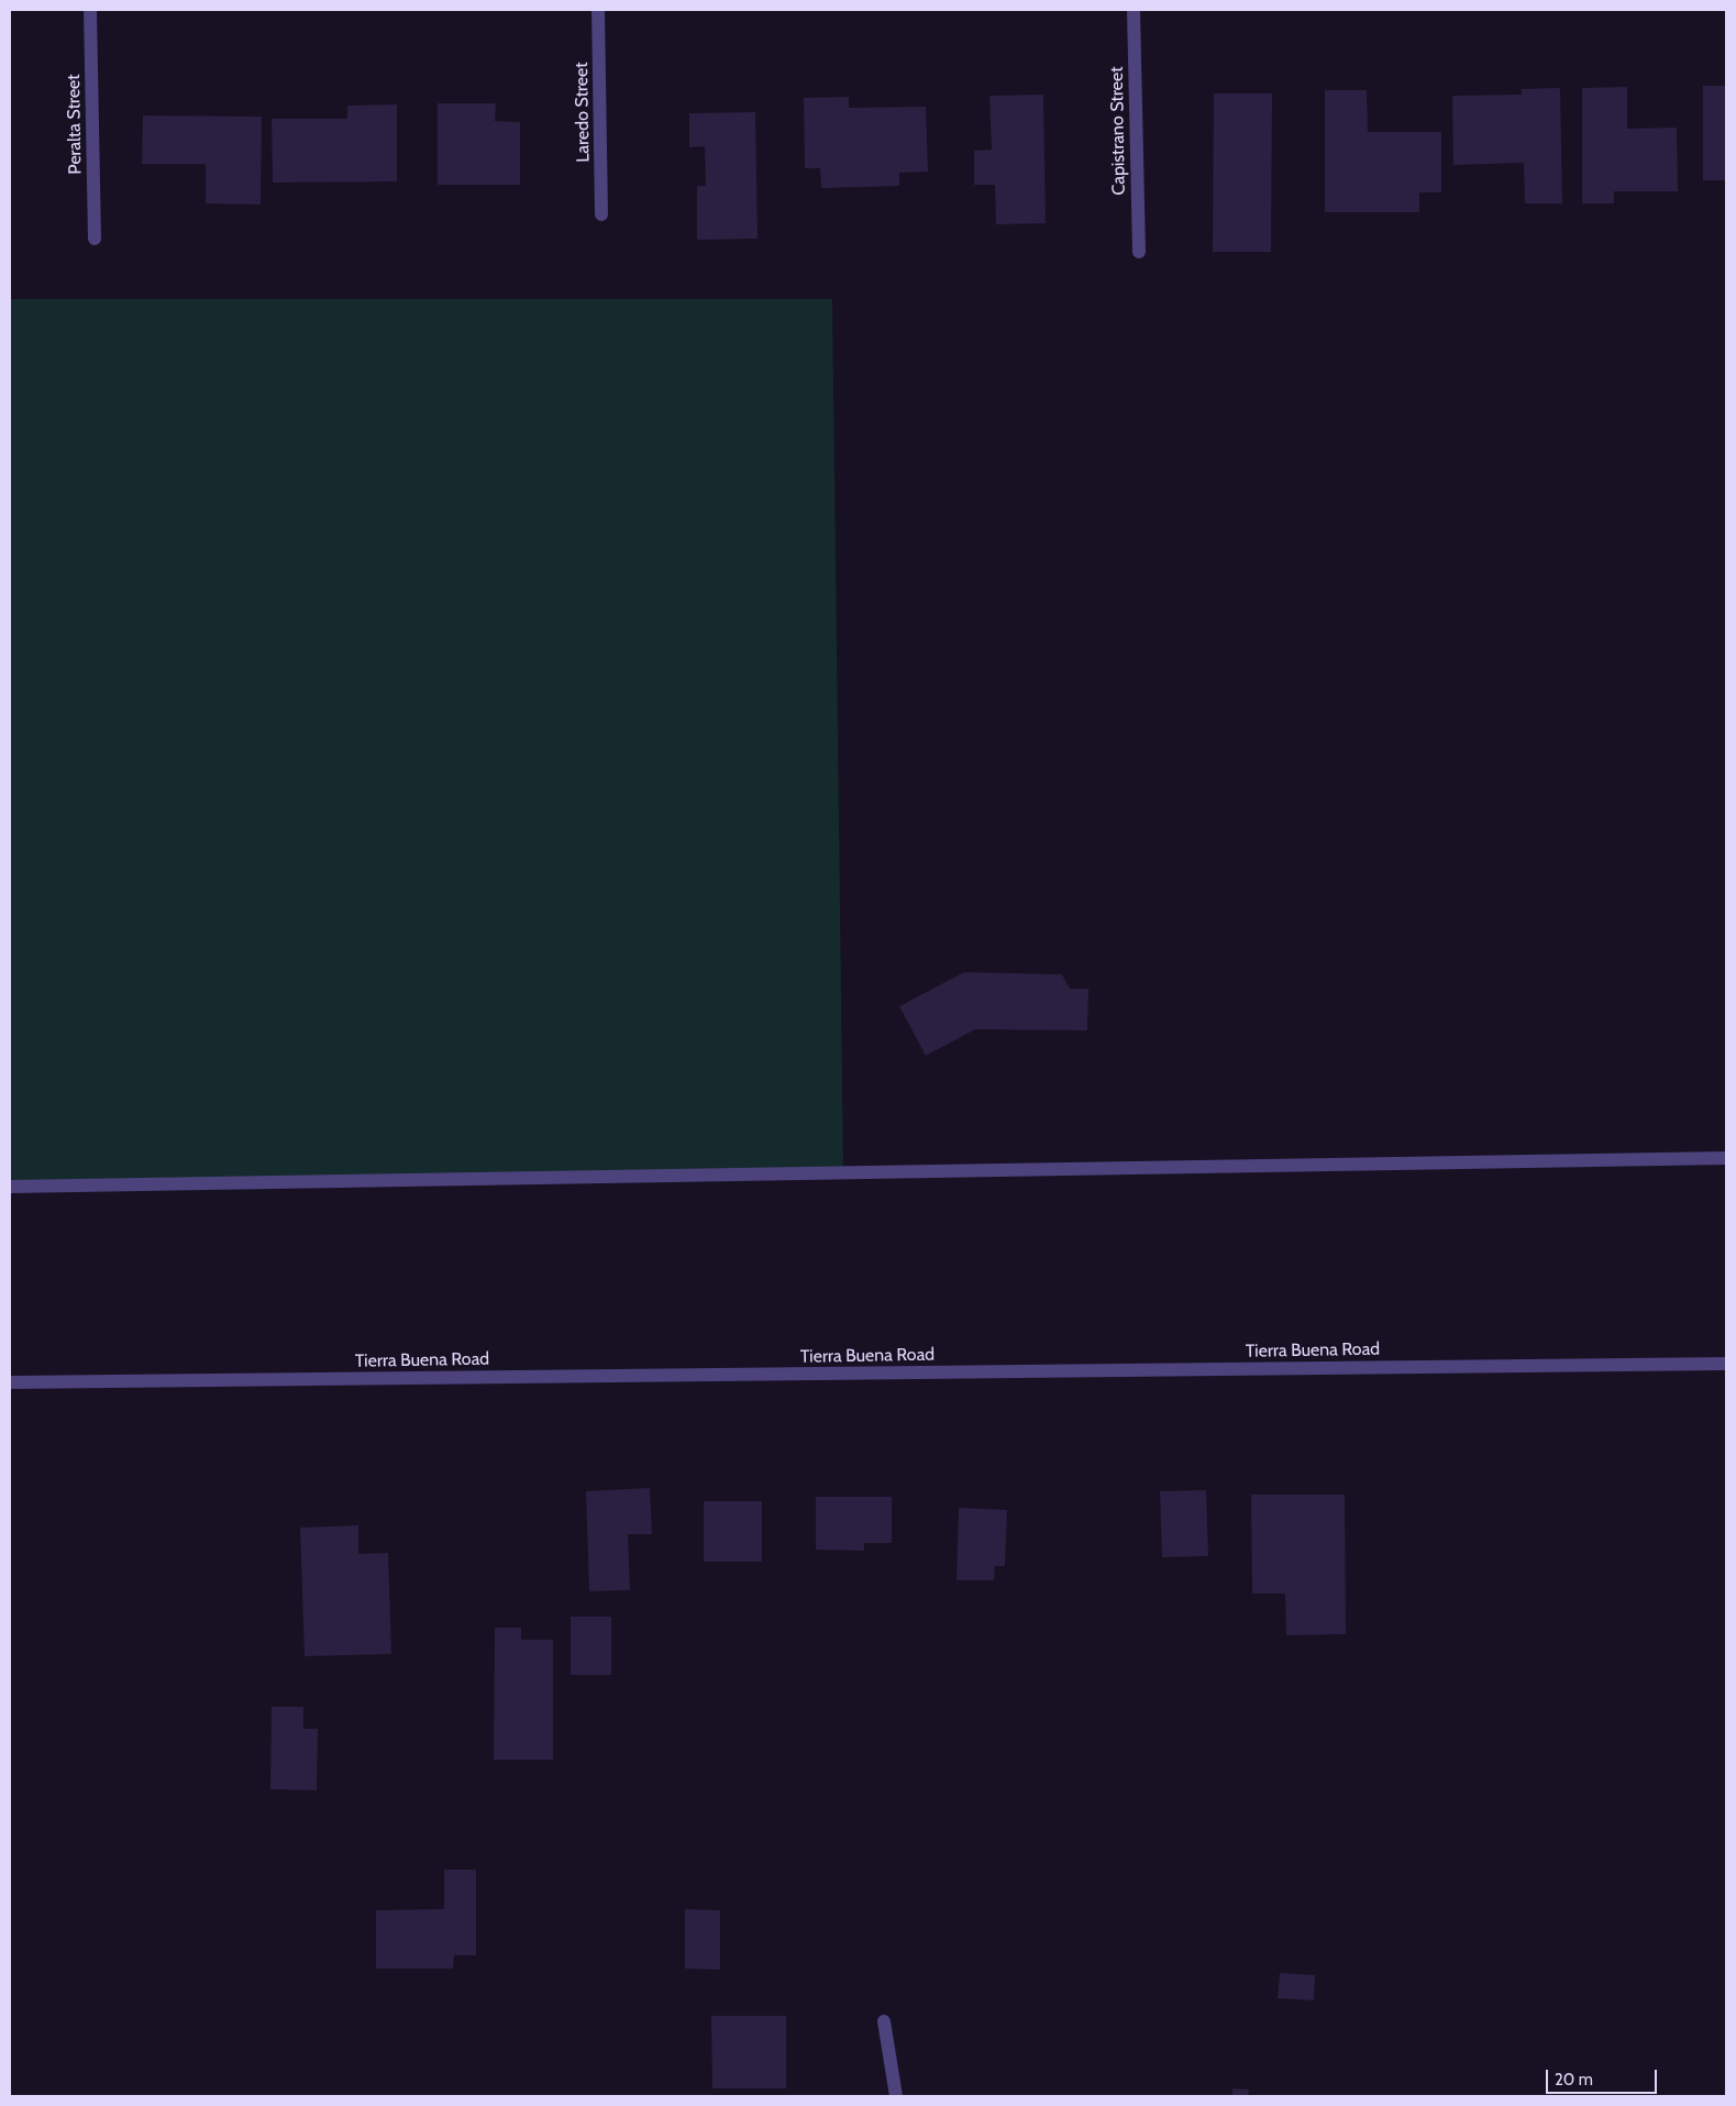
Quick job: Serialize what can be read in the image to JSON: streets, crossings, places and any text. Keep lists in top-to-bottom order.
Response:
{
  "streets": {
    "street": [
      "Laredo Street",
      "Peralta Street",
      "Capistrano Street",
      "Tierra Buena Road"
    ]
  },
  "scale_bar": "20 m"
}
